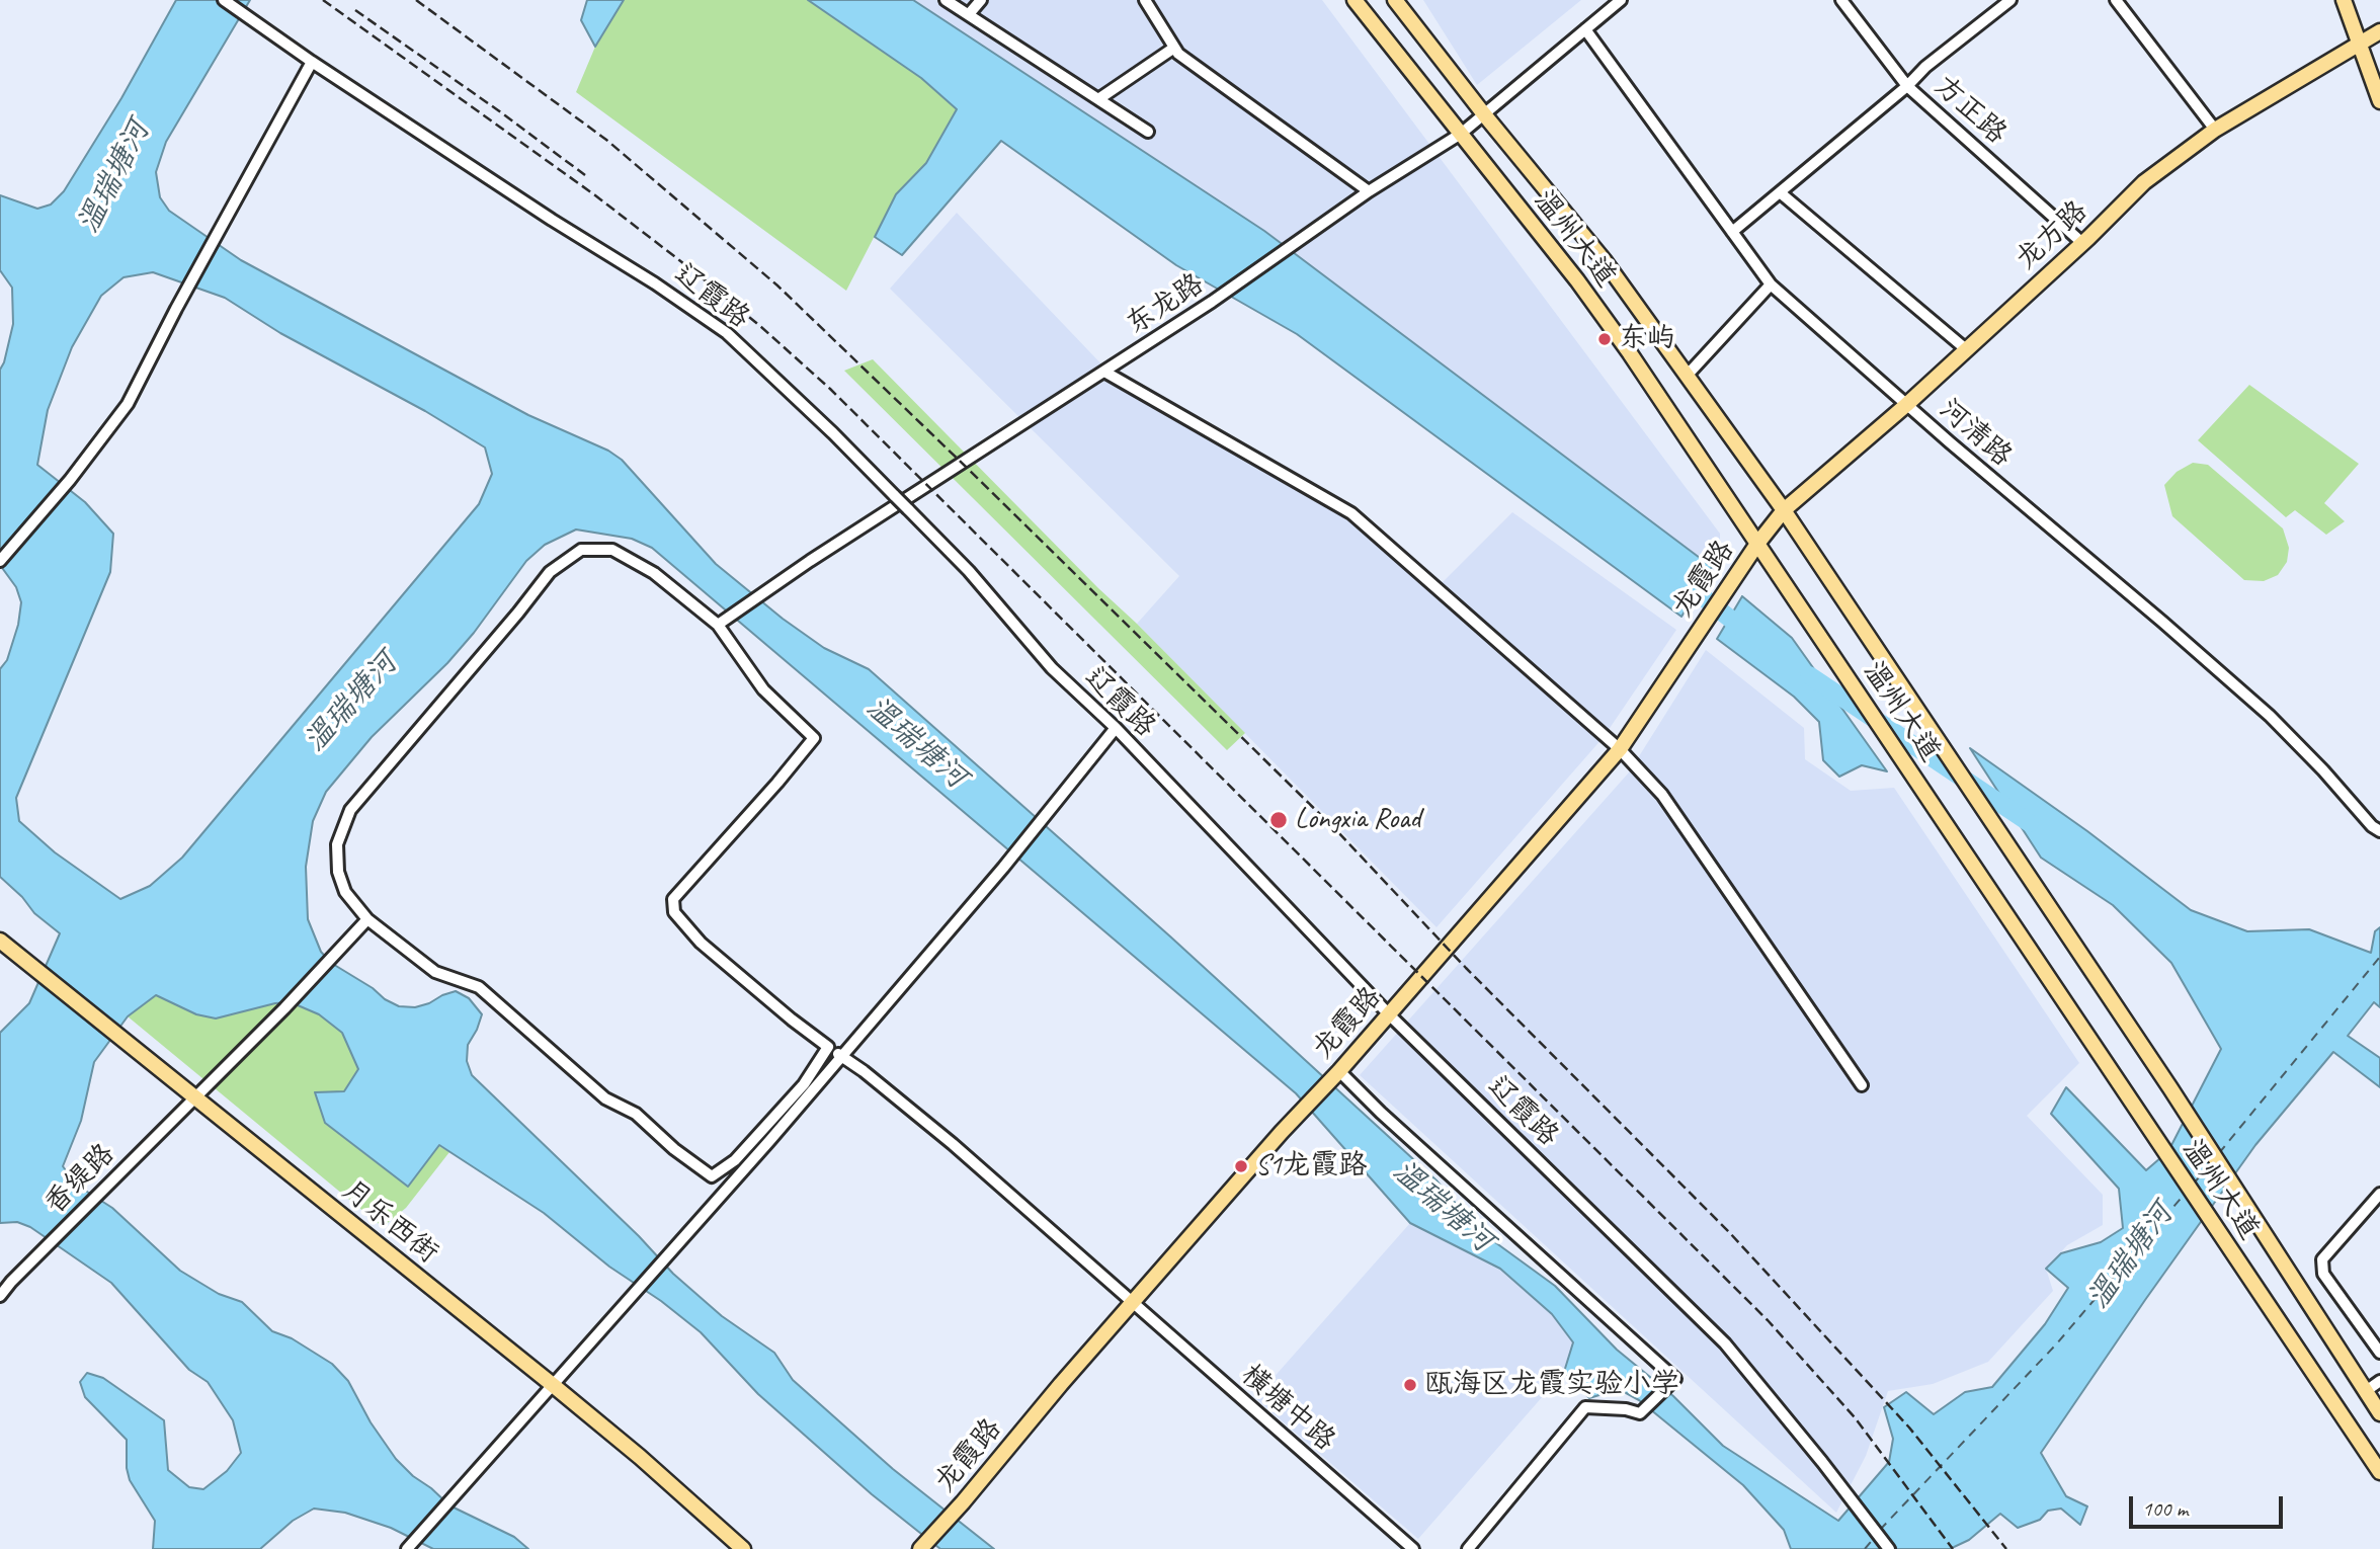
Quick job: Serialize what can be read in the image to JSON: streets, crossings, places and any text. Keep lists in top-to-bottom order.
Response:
{
  "streets": {
    "main road": [
      "龙方路",
      "温州大道",
      "龙霞路",
      "月乐西街"
    ],
    "street": [
      "方正路",
      "辽霞路",
      "东龙路",
      "河清路",
      "香缇路",
      "横塘中路"
    ]
  },
  "crossings": [
    ["方正路", "龙方路"],
    ["龙方路", "温州大道"],
    ["龙方路", "河清路"],
    ["龙方路", "龙霞路"],
    ["温州大道", "东龙路"],
    ["温州大道", "龙霞路"],
    ["辽霞路", "龙霞路"],
    ["东龙路", "河清路"],
    ["东龙路", "横塘中路"],
    ["龙霞路", "横塘中路"],
    ["香缇路", "月乐西街"]
  ],
  "water": ["温瑞塘河"],
  "places": [
    "东屿",
    "Longxia Road",
    "S1龙霞路",
    "瓯海区龙霞实验小学"
  ],
  "scale_bar": "100 m"
}
